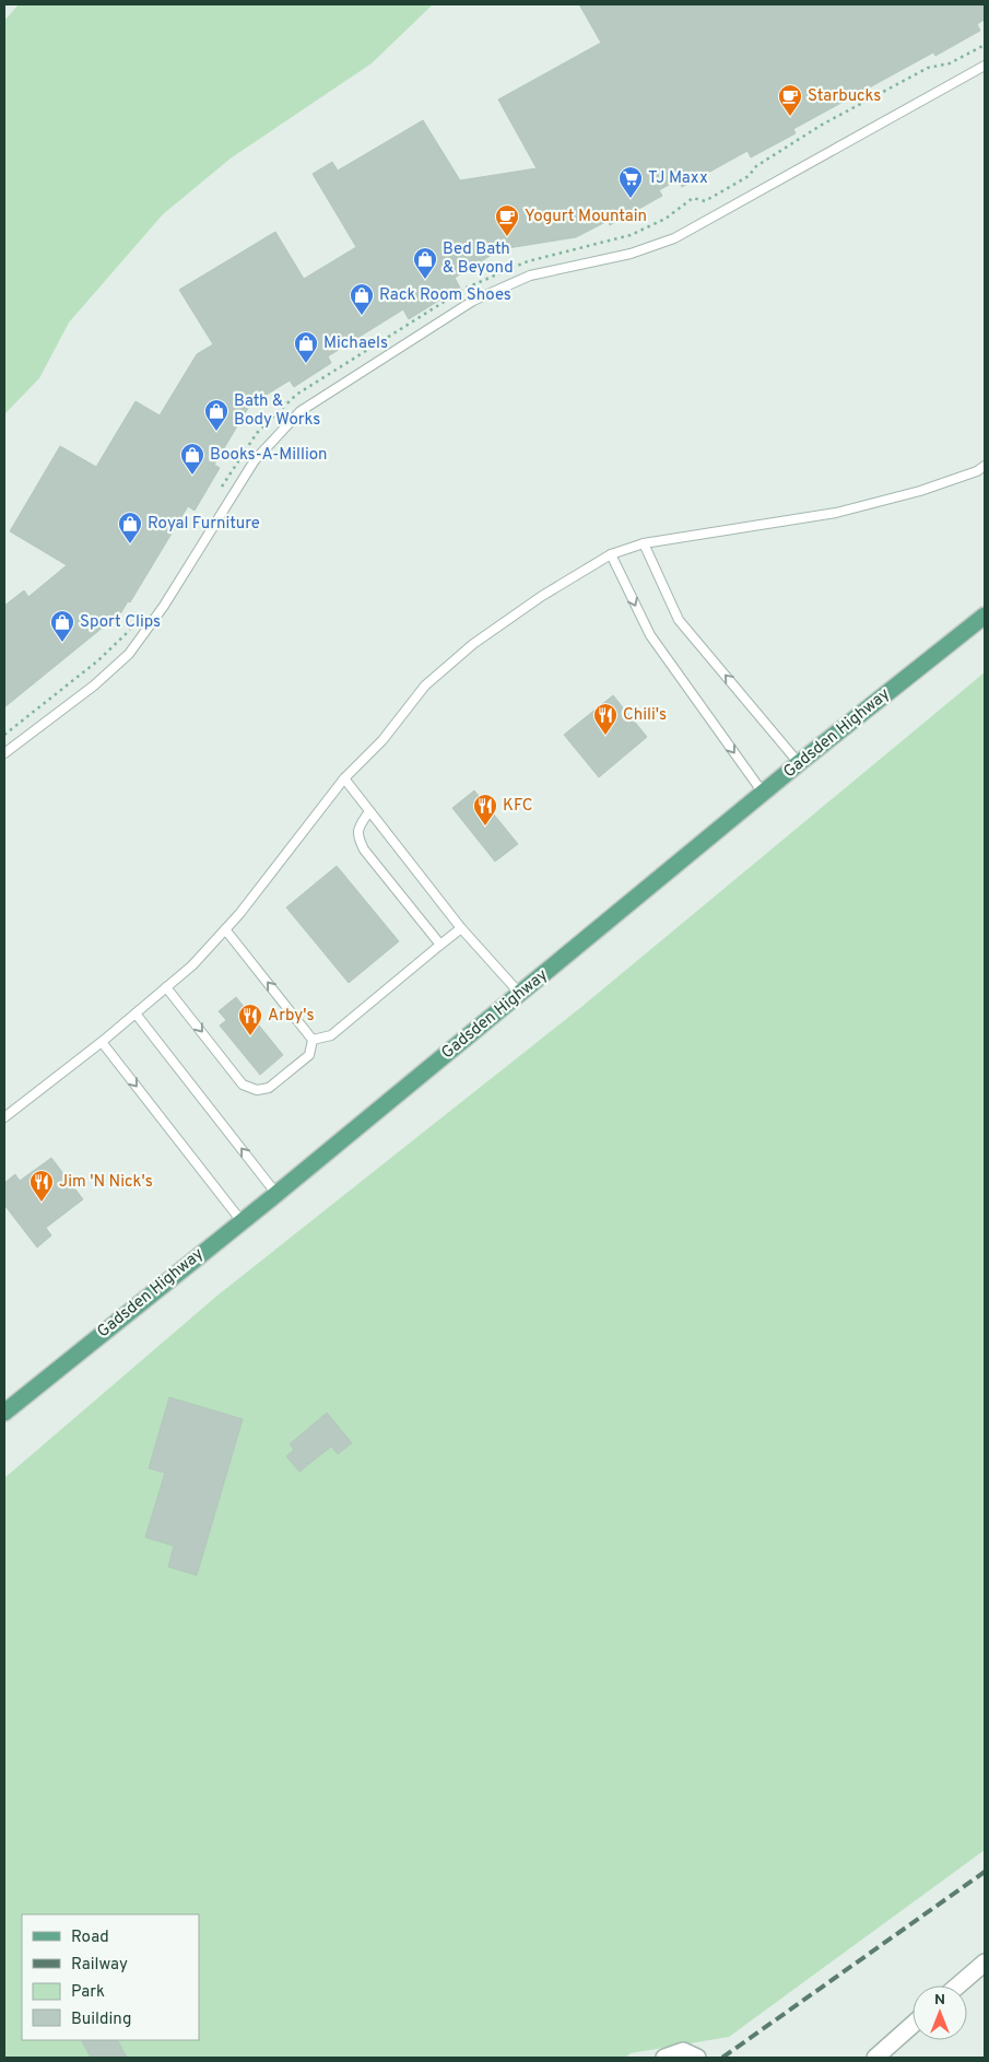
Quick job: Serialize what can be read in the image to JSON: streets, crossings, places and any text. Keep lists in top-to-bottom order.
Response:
{
  "streets": {
    "main road": ["Gadsden Highway"]
  },
  "places": {
    "cafe": ["Starbucks", "Yogurt Mountain"],
    "supermarket": ["TJ Maxx"],
    "shop": [
      "Bed Bath & Beyond",
      "Rack Room Shoes",
      "Michaels",
      "Bath & Body Works",
      "Books-A-Million",
      "Royal Furniture",
      "Sport Clips"
    ],
    "restaurant": [
      "Chili's",
      "KFC",
      "Arby's",
      "Jim 'N Nick's"
    ]
  },
  "legend": [
    "Road",
    "Railway",
    "Park",
    "Building"
  ],
  "north": "top"
}
